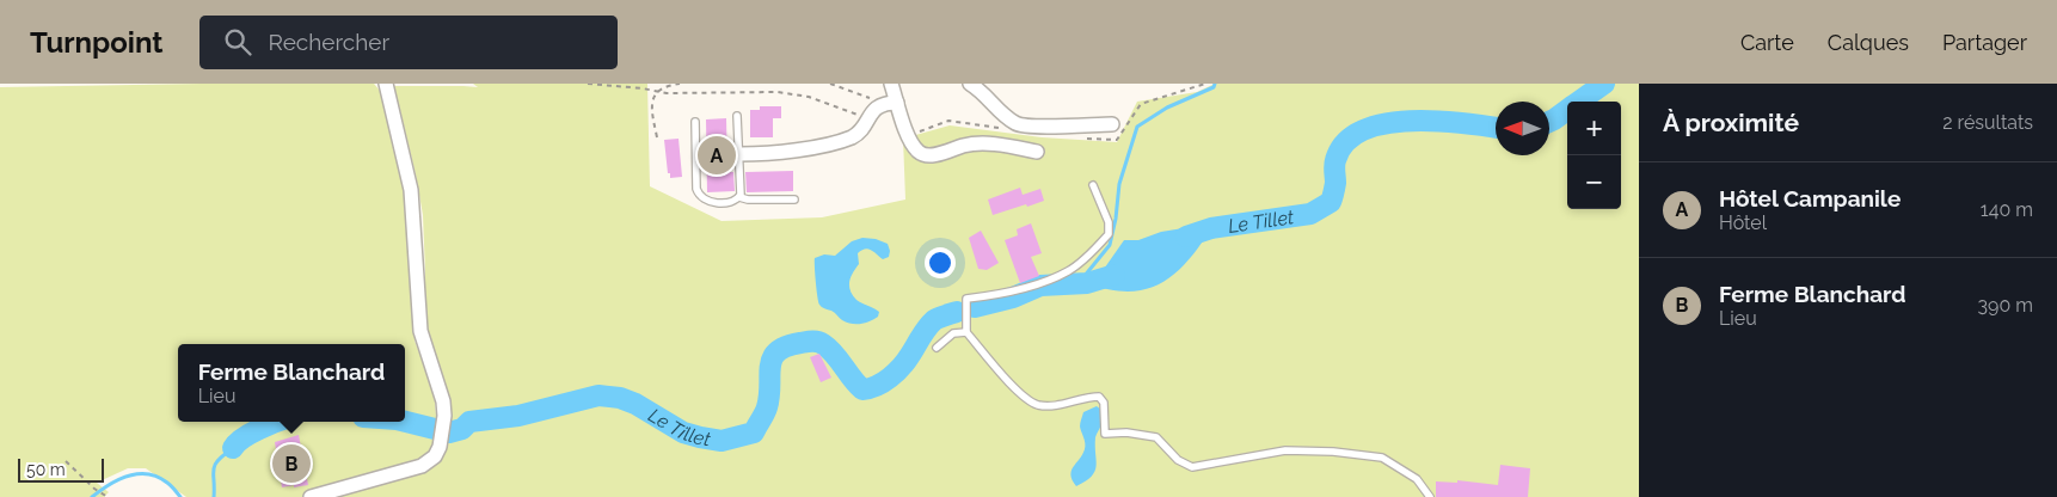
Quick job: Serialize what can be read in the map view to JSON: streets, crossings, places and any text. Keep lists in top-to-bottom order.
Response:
{
  "water": ["Le Tillet"],
  "scale_bar": "50 m",
  "north": "left",
  "page": {
    "header": "Turnpoint",
    "search": "Rechercher",
    "nav": ["Carte", "Calques", "Partager"],
    "heading": ["À proximité", "2 résultats"],
    "map_buttons": ["+", "−"],
    "pins": ["A", "B"],
    "list": [
      {
        "mark": "A",
        "name": "Hôtel Campanile",
        "note": "Hôtel",
        "value": "140 m"
      },
      {
        "mark": "B",
        "name": "Ferme Blanchard",
        "note": "Lieu",
        "value": "390 m"
      }
    ],
    "popup": ["Ferme Blanchard", "Lieu"],
    "scale": "50 m"
  }
}
